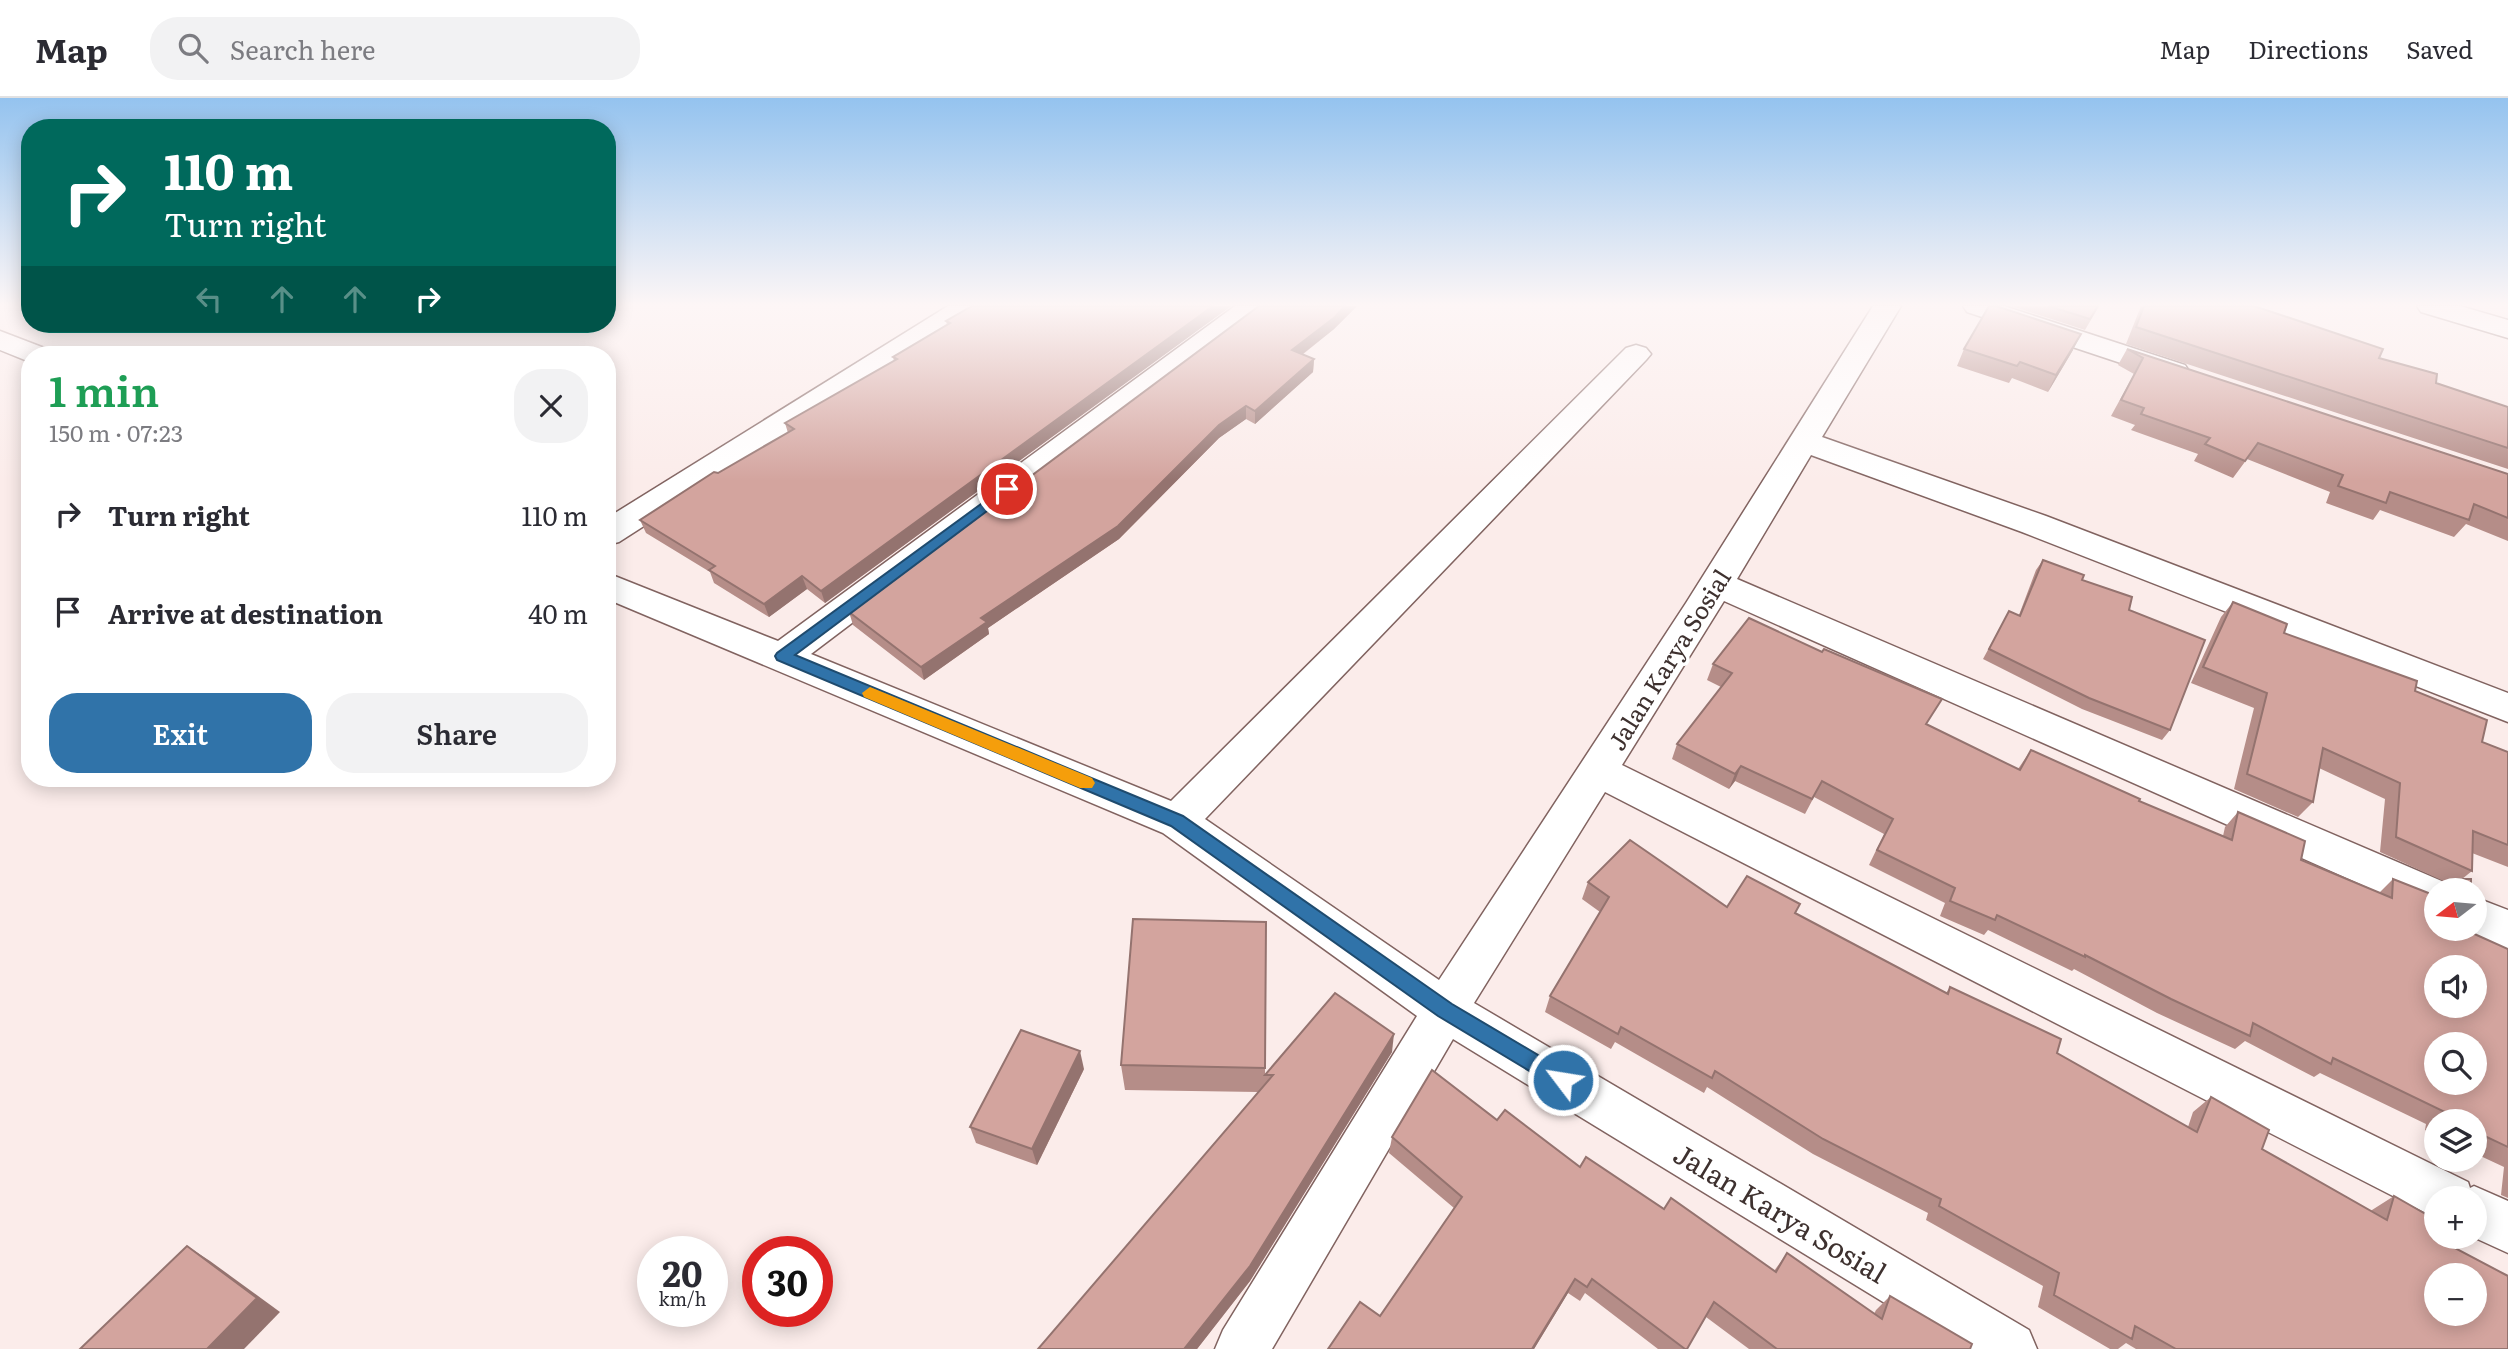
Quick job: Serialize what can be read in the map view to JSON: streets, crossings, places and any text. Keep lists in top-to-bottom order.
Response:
{
  "streets": {
    "street": ["Jalan Karya Sosial"]
  },
  "north": "left",
  "page": {
    "header": "Map",
    "search": "Search here",
    "nav": ["Map", "Directions", "Saved"],
    "turn": ["110 m", "Turn right"],
    "heading": ["1 min", "150 m · 07:23"],
    "list": [
      {
        "name": "Turn right",
        "value": "110 m"
      },
      {
        "name": "Arrive at destination",
        "value": "40 m"
      }
    ],
    "buttons": ["Exit", "Share"],
    "map_buttons": ["+", "−"],
    "speed": "20 km/h",
    "limit": "30"
  }
}
